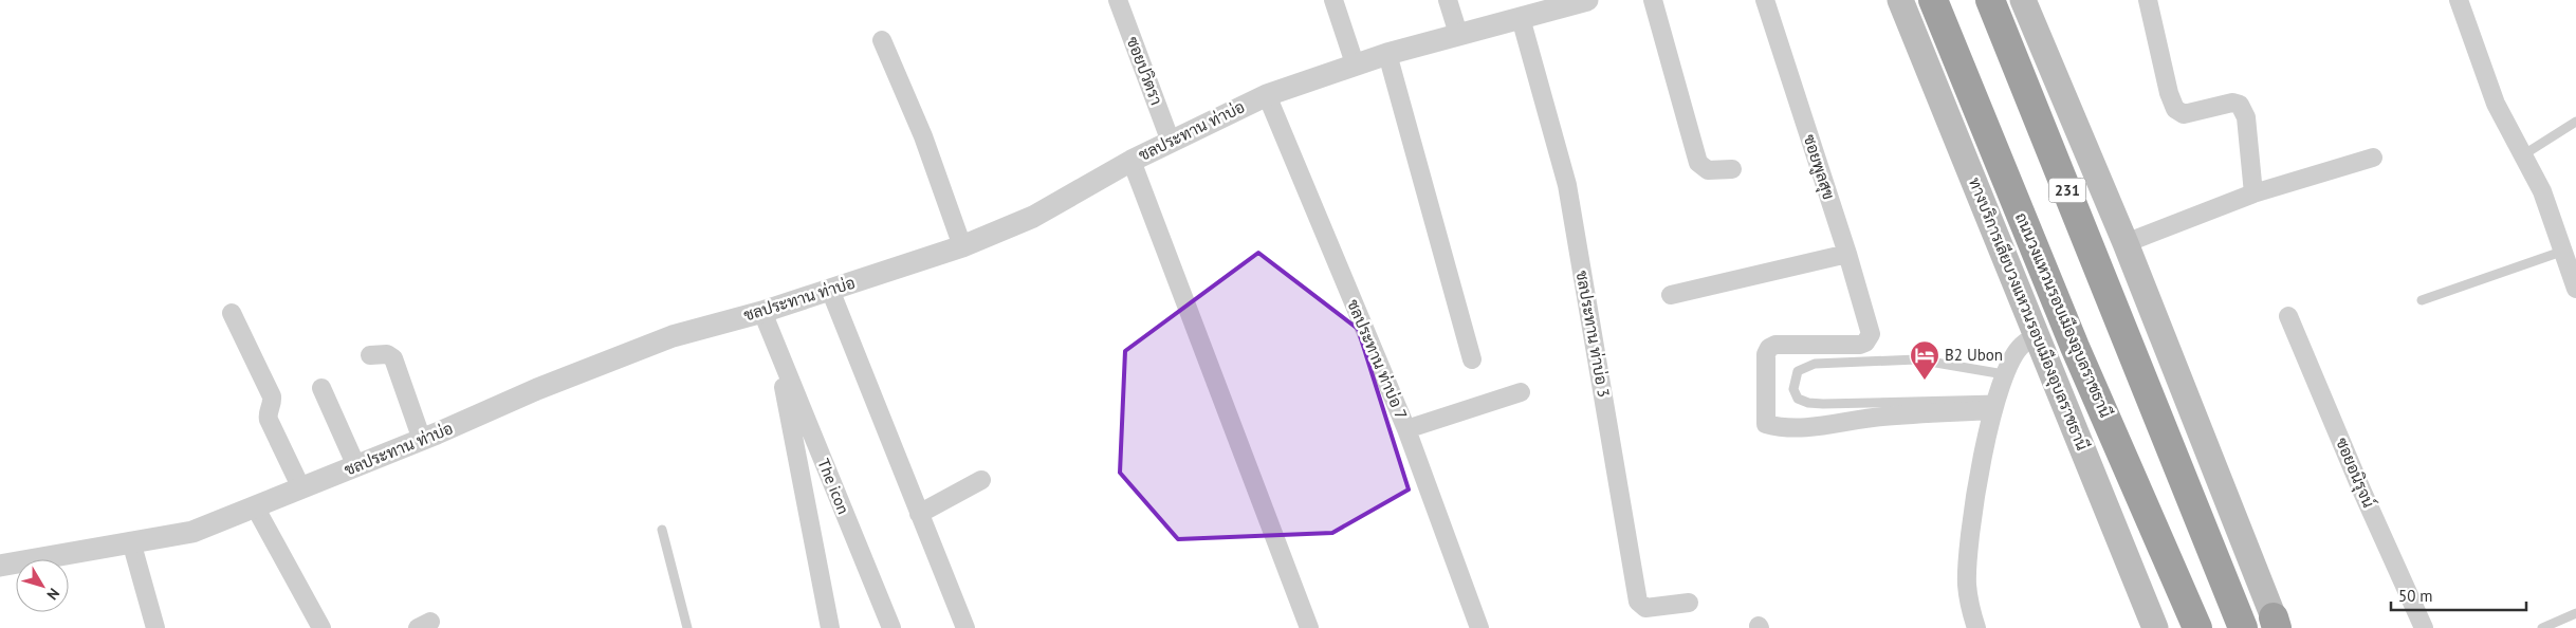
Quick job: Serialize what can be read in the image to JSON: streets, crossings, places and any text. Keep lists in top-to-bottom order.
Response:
{
  "streets": {
    "highway": ["231", "ถนนวงแหวนรอบเมืองอุบลราชธานี"],
    "main road": ["ทางบริการเลียบวงแหวนรอบเมืองอุบลราชธานี"],
    "street": [
      "ซอยปวิตรา",
      "ชลประทาน ท่าบ่อ",
      "ซอยพูลสุข",
      "ชลประทาน ท่าบ่อ 3",
      "ชลประทาน ท่าบ่อ 7",
      "ซอยอนิรุจน์",
      "The icon"
    ]
  },
  "crossings": [
    ["ซอยปวิตรา", "ชลประทาน ท่าบ่อ"],
    ["ชลประทาน ท่าบ่อ", "ชลประทาน ท่าบ่อ 3"],
    ["ชลประทาน ท่าบ่อ", "ชลประทาน ท่าบ่อ 7"],
    ["ชลประทาน ท่าบ่อ", "The icon"]
  ],
  "places": {
    "hotel": ["B2 Ubon"]
  },
  "scale_bar": "50 m",
  "north": "bottom right"
}
